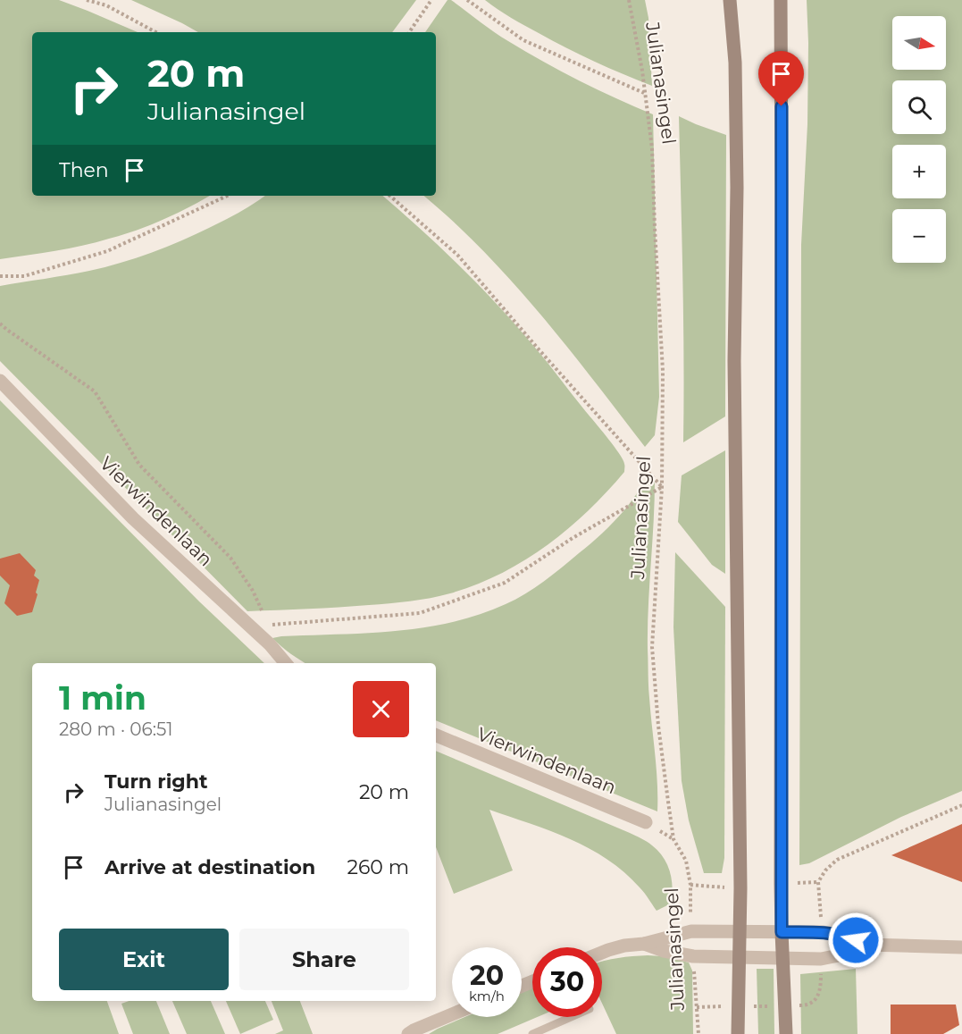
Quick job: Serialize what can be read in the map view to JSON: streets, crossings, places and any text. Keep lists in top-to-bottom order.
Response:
{
  "streets": {
    "street": ["Vierwindenlaan"],
    "path": ["Julianasingel"]
  },
  "north": "right",
  "page": {
    "map_buttons": ["+", "−"],
    "turn": ["20 m", "Julianasingel"],
    "then": "Then",
    "heading": ["1 min", "280 m · 06:51"],
    "list": [
      {
        "name": "Turn right",
        "note": "Julianasingel",
        "value": "20 m"
      },
      {
        "name": "Arrive at destination",
        "value": "260 m"
      }
    ],
    "buttons": ["Exit", "Share"],
    "speed": "20 km/h",
    "limit": "30"
  }
}
